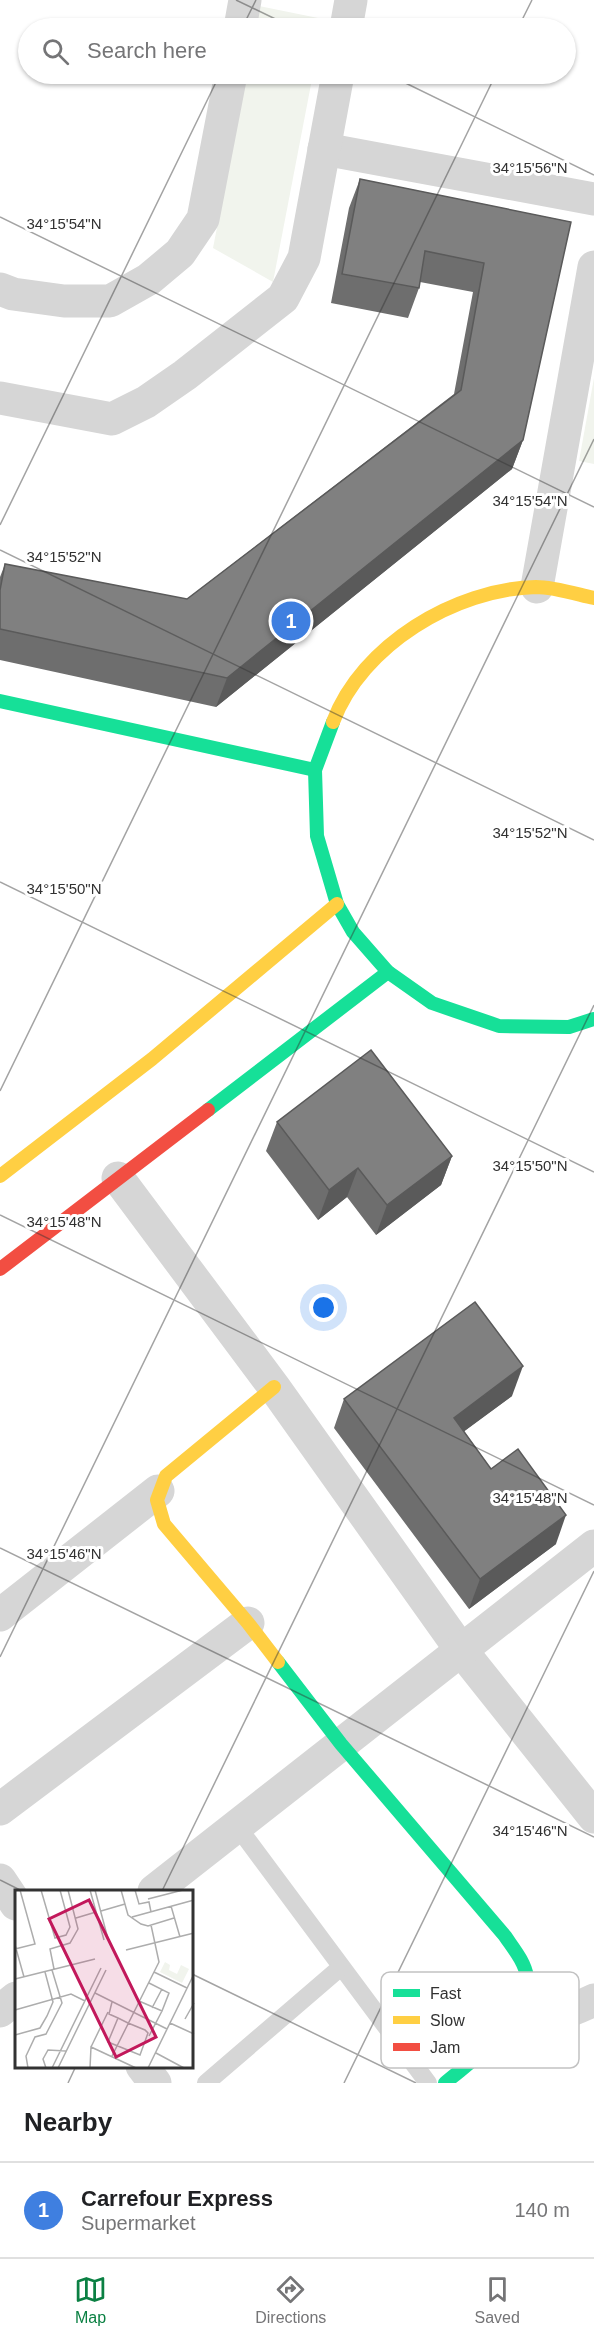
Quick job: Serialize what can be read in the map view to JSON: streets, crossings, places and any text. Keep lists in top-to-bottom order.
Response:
{
  "legend": ["Fast", "Slow", "Jam"],
  "page": {
    "search": "Search here",
    "pins": "1",
    "heading": "Nearby",
    "list": [
      {
        "mark": "1",
        "name": "Carrefour Express",
        "note": "Supermarket",
        "value": "140 m"
      }
    ],
    "nav": ["Map", "Directions", "Saved"]
  },
  "coordinates": [
    "34°15'56\"N",
    "34°15'54\"N",
    "34°15'52\"N",
    "34°15'50\"N",
    "34°15'48\"N",
    "34°15'46\"N"
  ]
}
